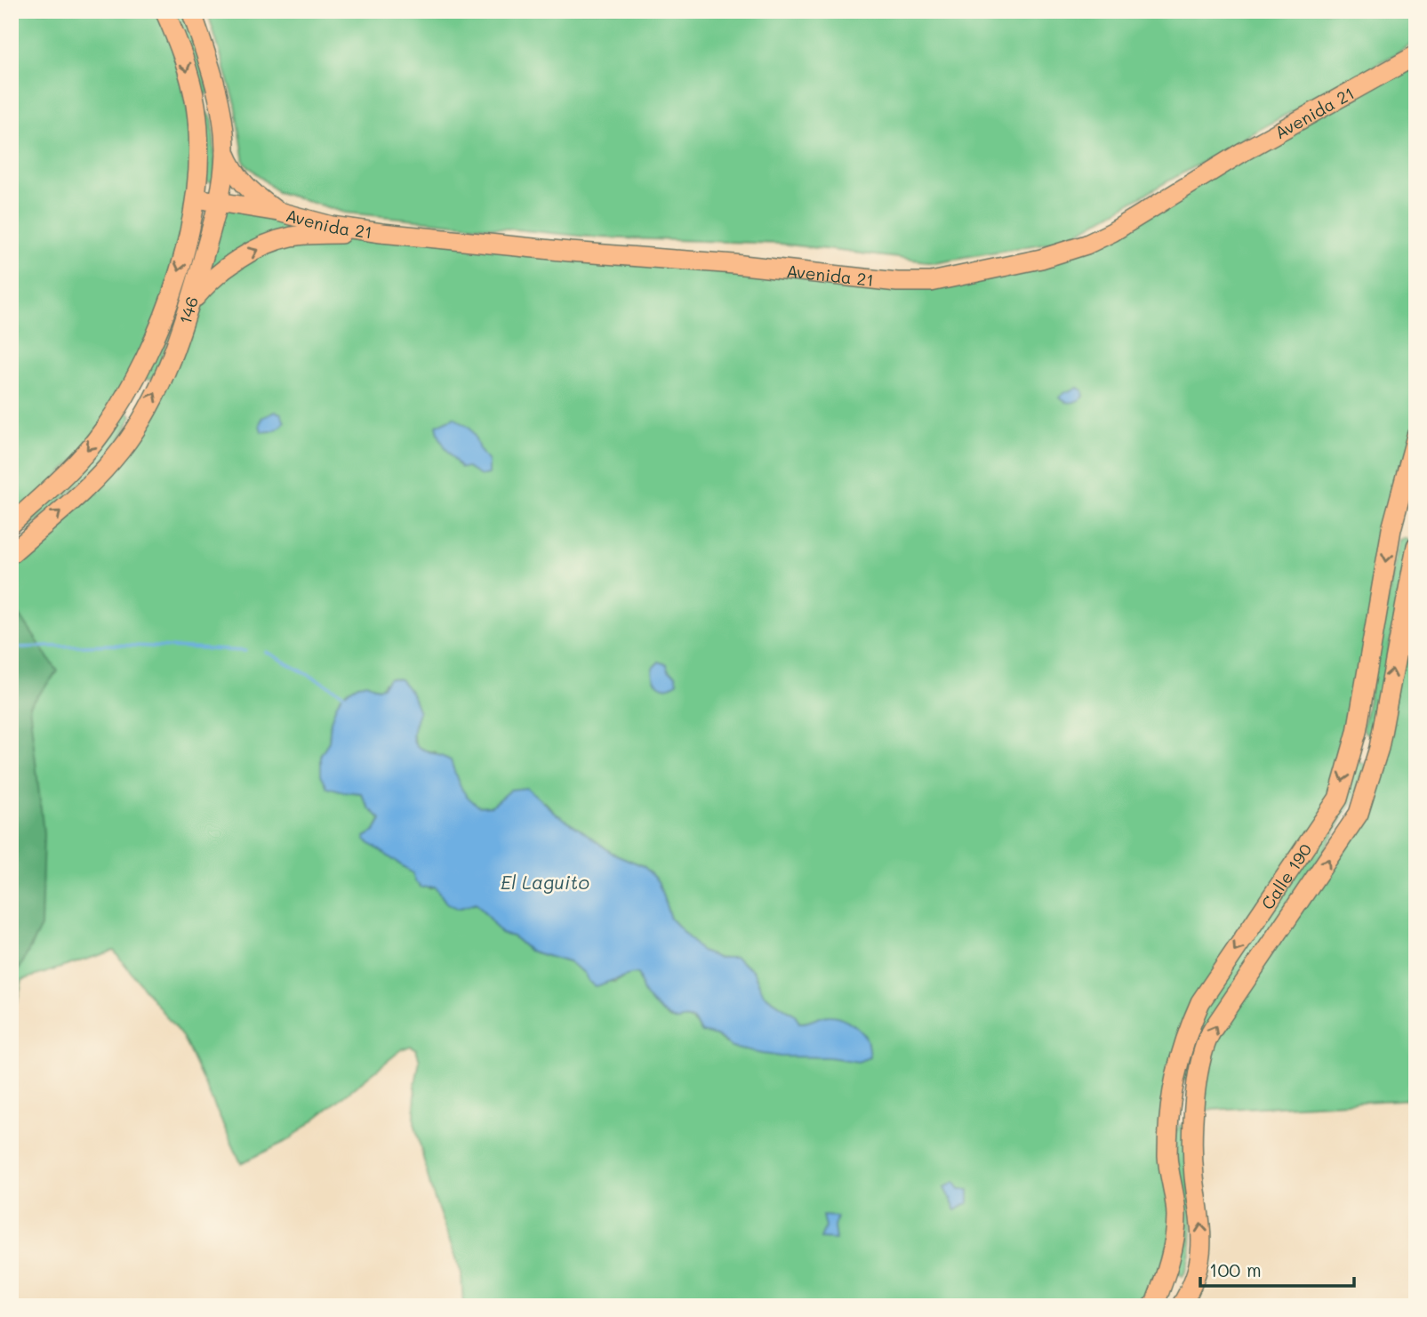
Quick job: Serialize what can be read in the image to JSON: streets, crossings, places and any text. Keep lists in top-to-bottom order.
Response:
{
  "streets": {
    "main road": ["Avenida 21", "146", "Calle 190"]
  },
  "crossings": [
    ["Avenida 21", "146"]
  ],
  "water": ["El Laguito"],
  "scale_bar": "100 m"
}
